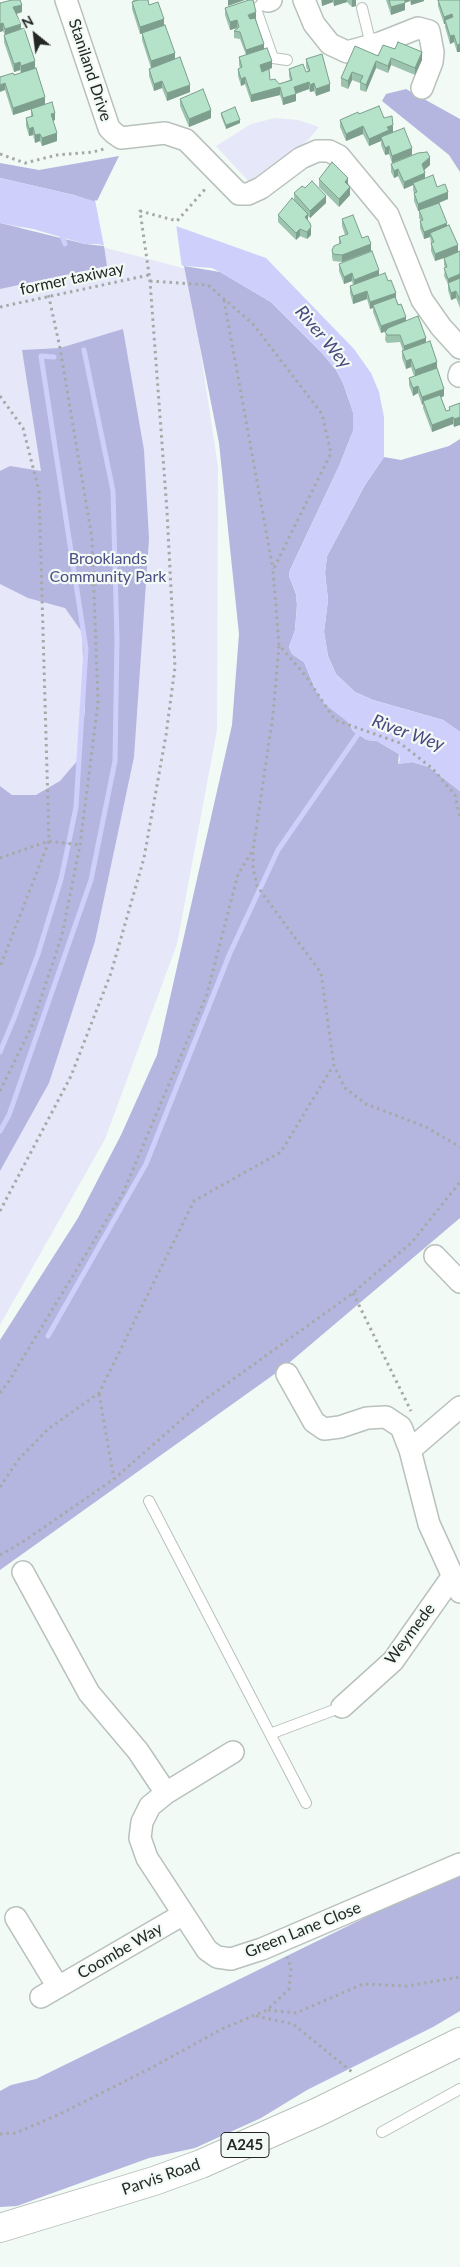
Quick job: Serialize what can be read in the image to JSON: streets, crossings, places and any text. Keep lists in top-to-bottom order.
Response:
{
  "streets": {
    "main road": ["A245", "Parvis Road"],
    "street": [
      "Staniland Drive",
      "Weymede",
      "Green Lane Close",
      "Coombe Way"
    ],
    "path": ["former taxiway"]
  },
  "crossings": [
    ["Green Lane Close", "Coombe Way"]
  ],
  "water": ["River Wey"],
  "parks": ["Brooklands Community Park"],
  "north": "top left"
}
